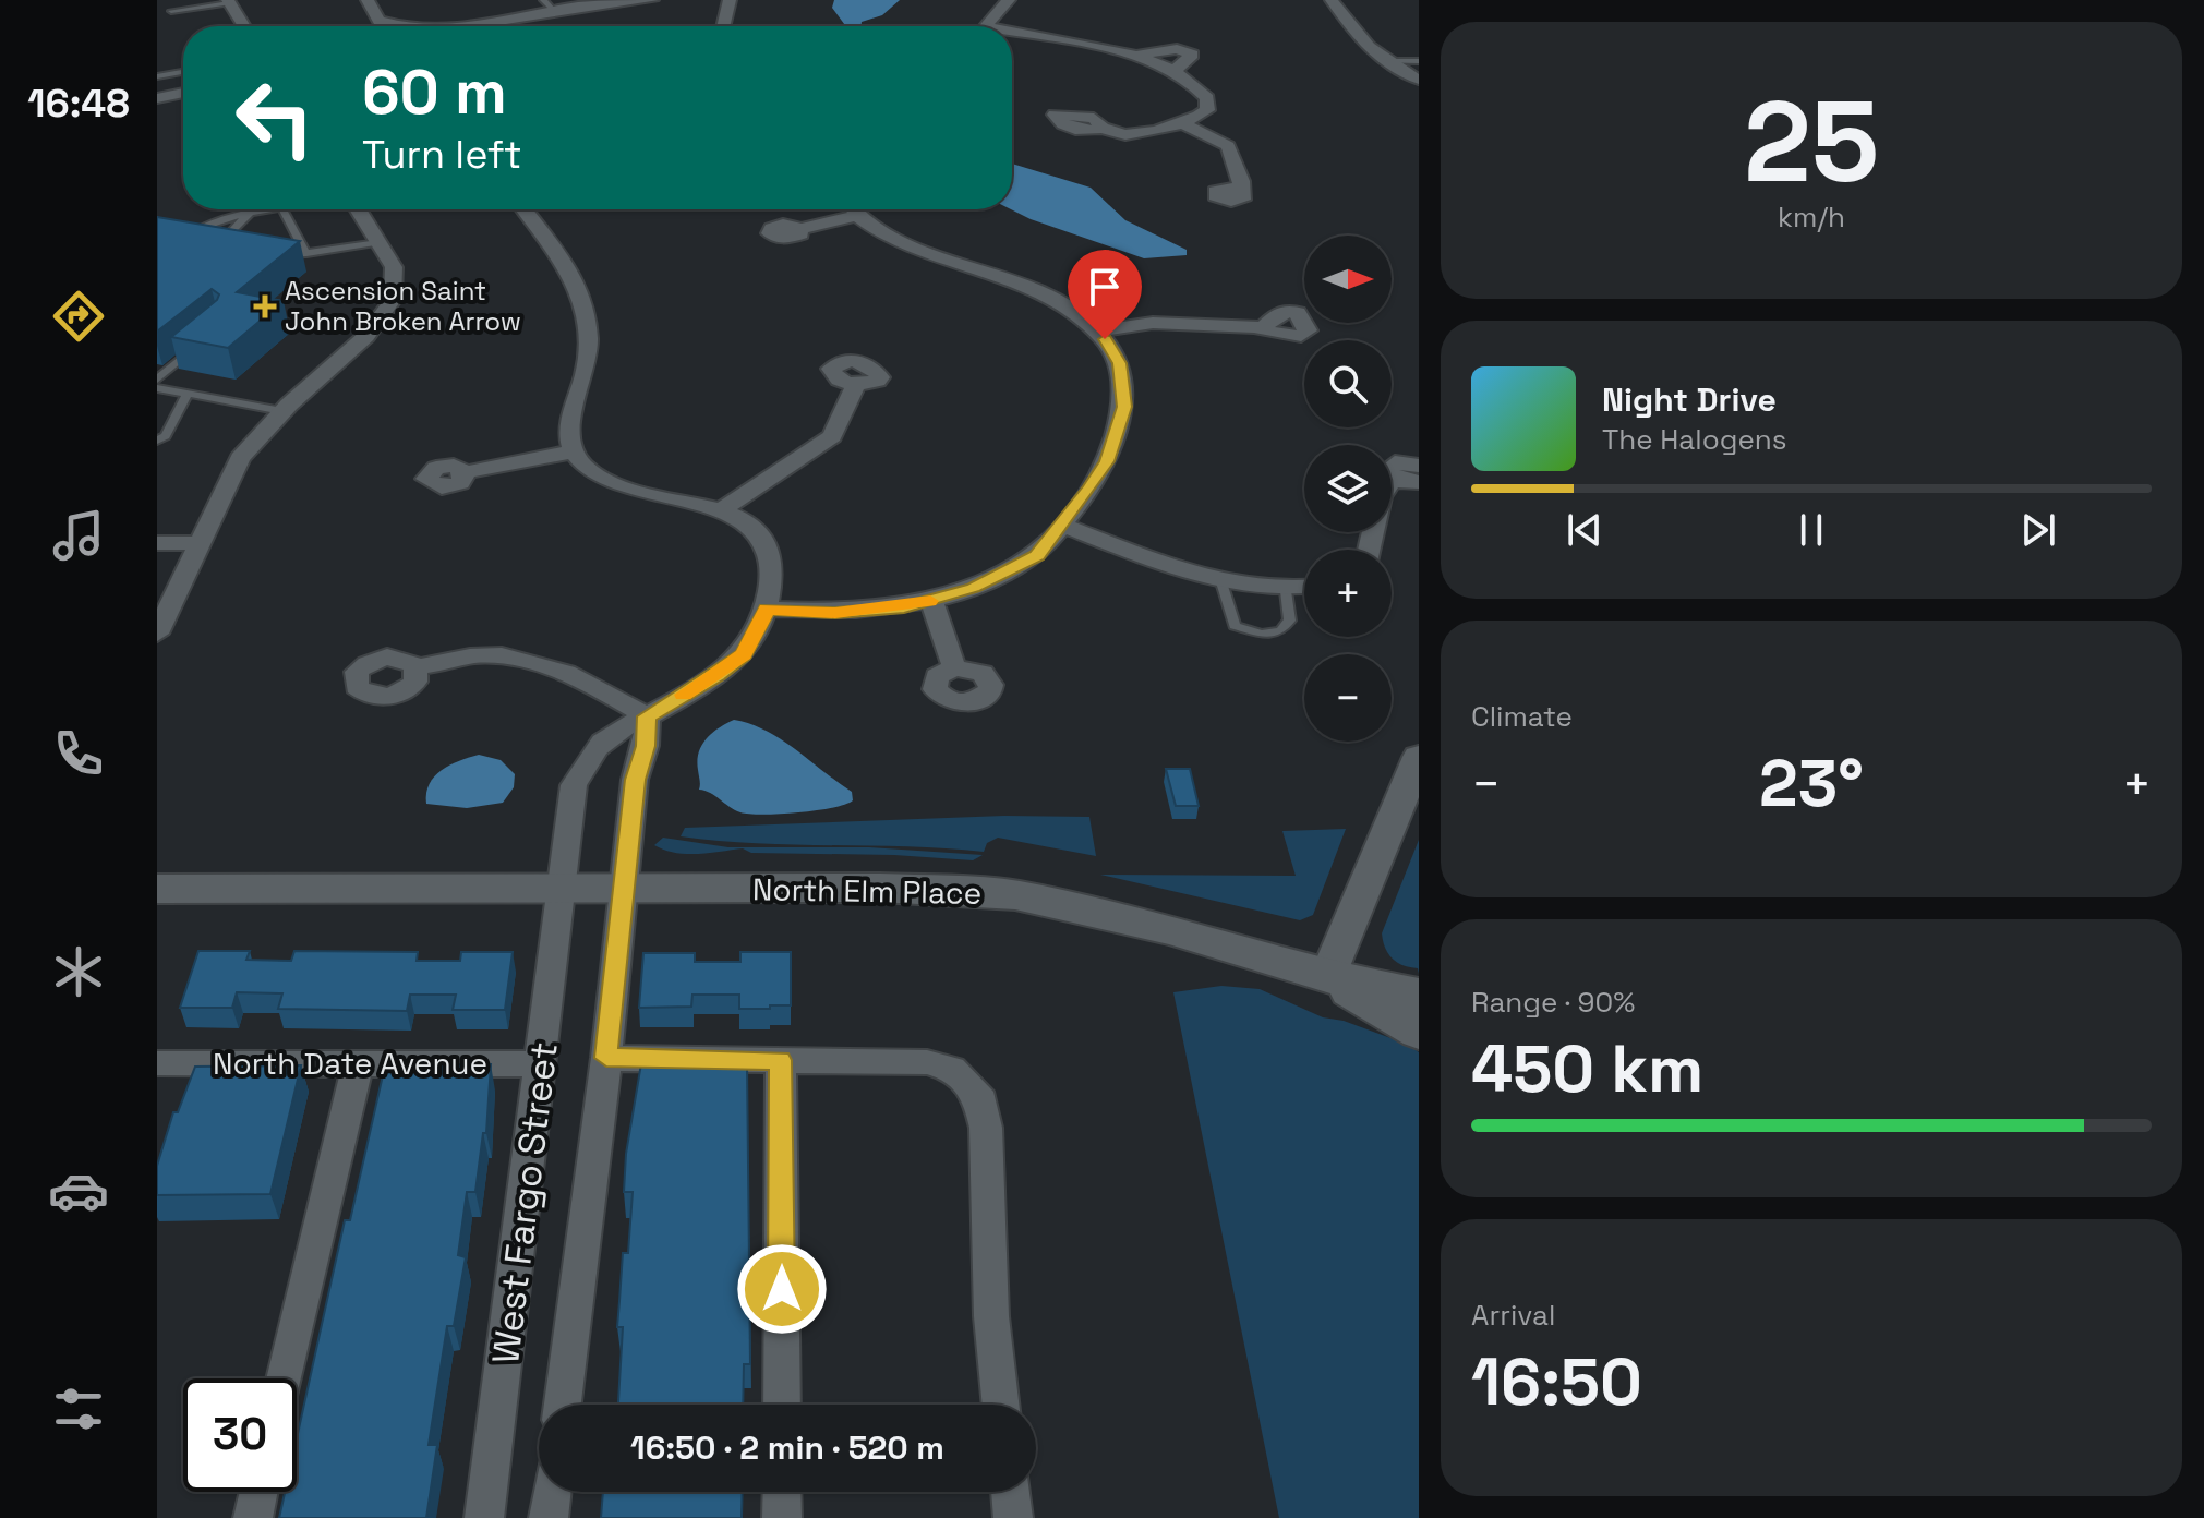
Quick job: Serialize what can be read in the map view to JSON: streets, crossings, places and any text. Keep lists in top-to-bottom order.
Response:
{
  "streets": {
    "main road": ["North Elm Place"],
    "street": ["North Date Avenue", "West Fargo Street"]
  },
  "crossings": [
    ["North Elm Place", "West Fargo Street"],
    ["North Date Avenue", "West Fargo Street"]
  ],
  "places": {
    "health": ["Ascension Saint John Broken Arrow"]
  },
  "north": "right",
  "page": {
    "tabs": "16:48",
    "tile": [
      ["25", "km/h"],
      "Climate",
      ["Range · 90%", "450 km"],
      ["Arrival", "16:50"]
    ],
    "turn": ["60 m", "Turn left"],
    "map_buttons": ["+", "−"],
    "song": ["Night Drive", "The Halogens"],
    "heat": ["−", "23°", "+"],
    "limit": "30",
    "trip": "16:50 · 2 min · 520 m"
  }
}
